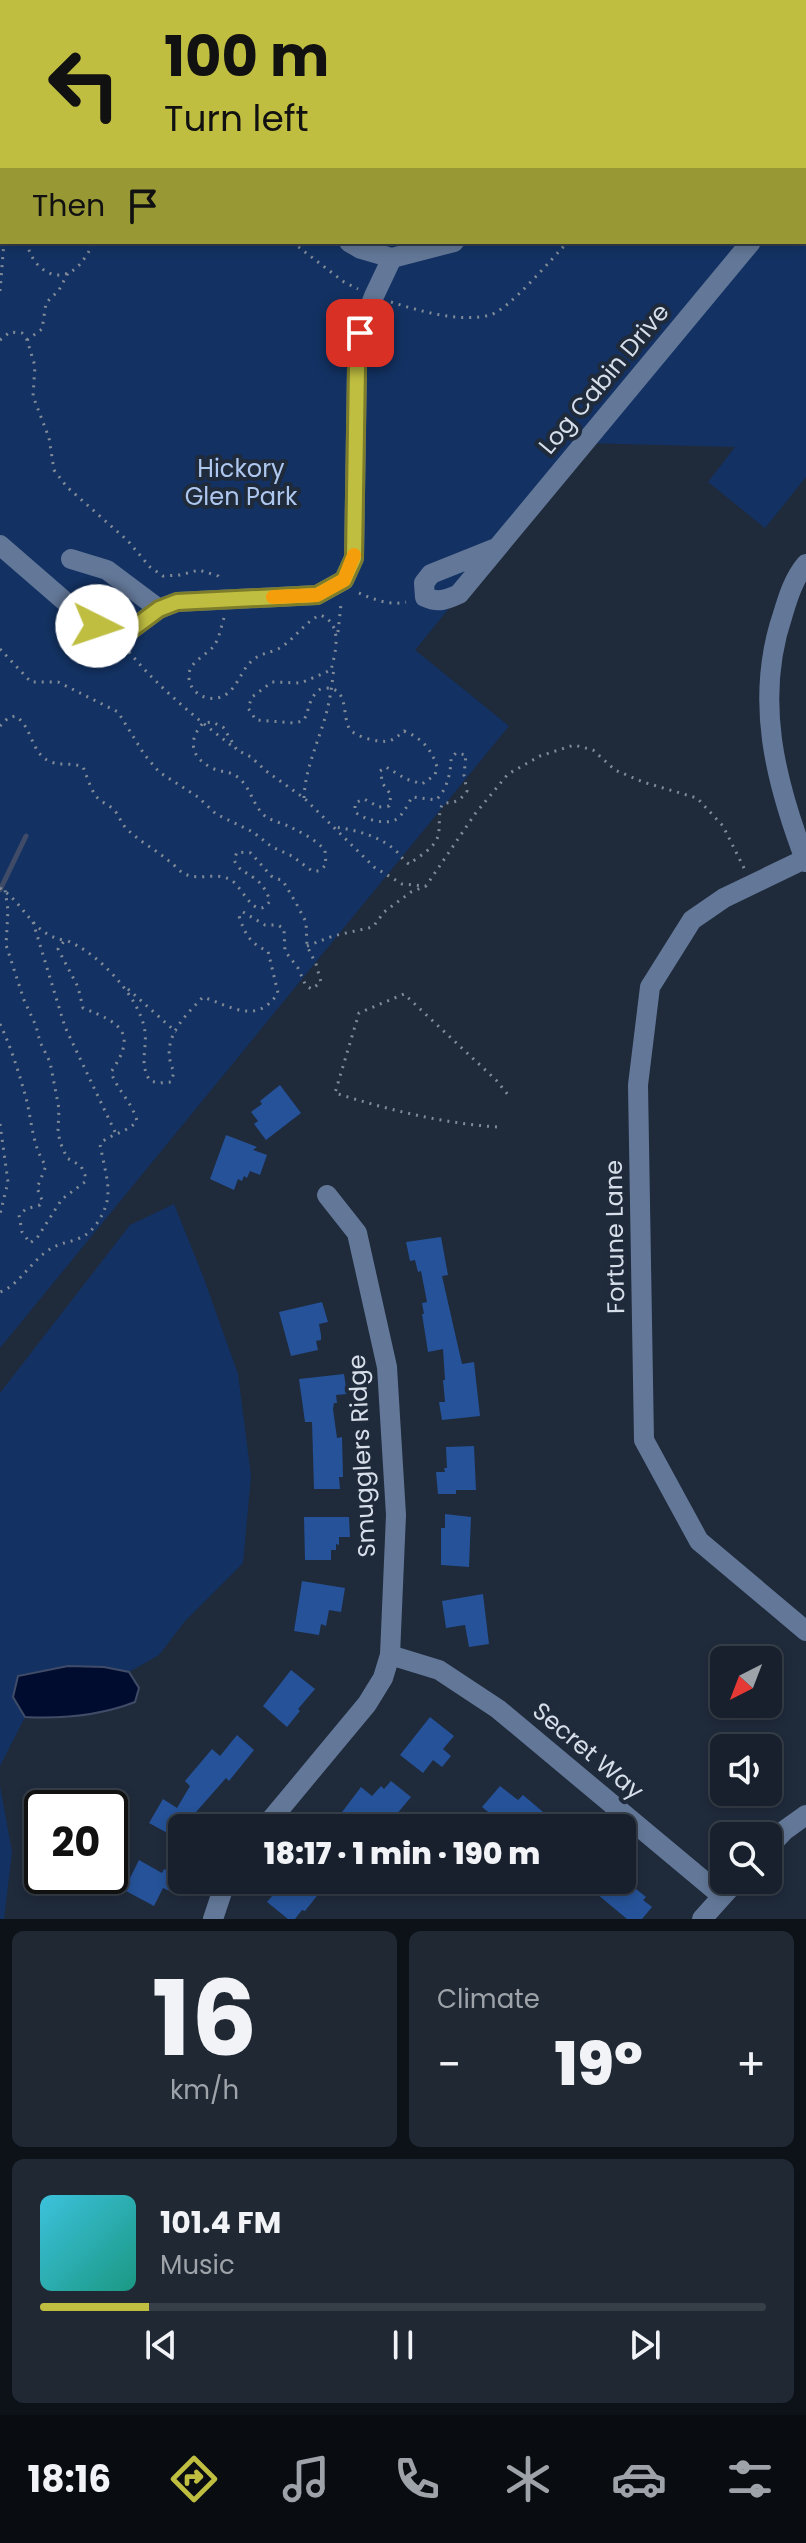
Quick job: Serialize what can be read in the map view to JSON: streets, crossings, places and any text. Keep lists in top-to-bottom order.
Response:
{
  "streets": {
    "street": [
      "Log Cabin Drive",
      "Fortune Lane",
      "Smugglers Ridge",
      "Secret Way"
    ]
  },
  "crossings": [
    ["Smugglers Ridge", "Secret Way"]
  ],
  "parks": ["Hickory Glen Park"],
  "north": "bottom left",
  "page": {
    "turn": ["100 m", "Turn left"],
    "then": "Then",
    "limit": "20",
    "trip": "18:17 · 1 min · 190 m",
    "tile": [
      ["16", "km/h"],
      "Climate"
    ],
    "heat": ["−", "19°", "+"],
    "song": ["101.4 FM", "Music"],
    "tabs": "18:16"
  }
}
